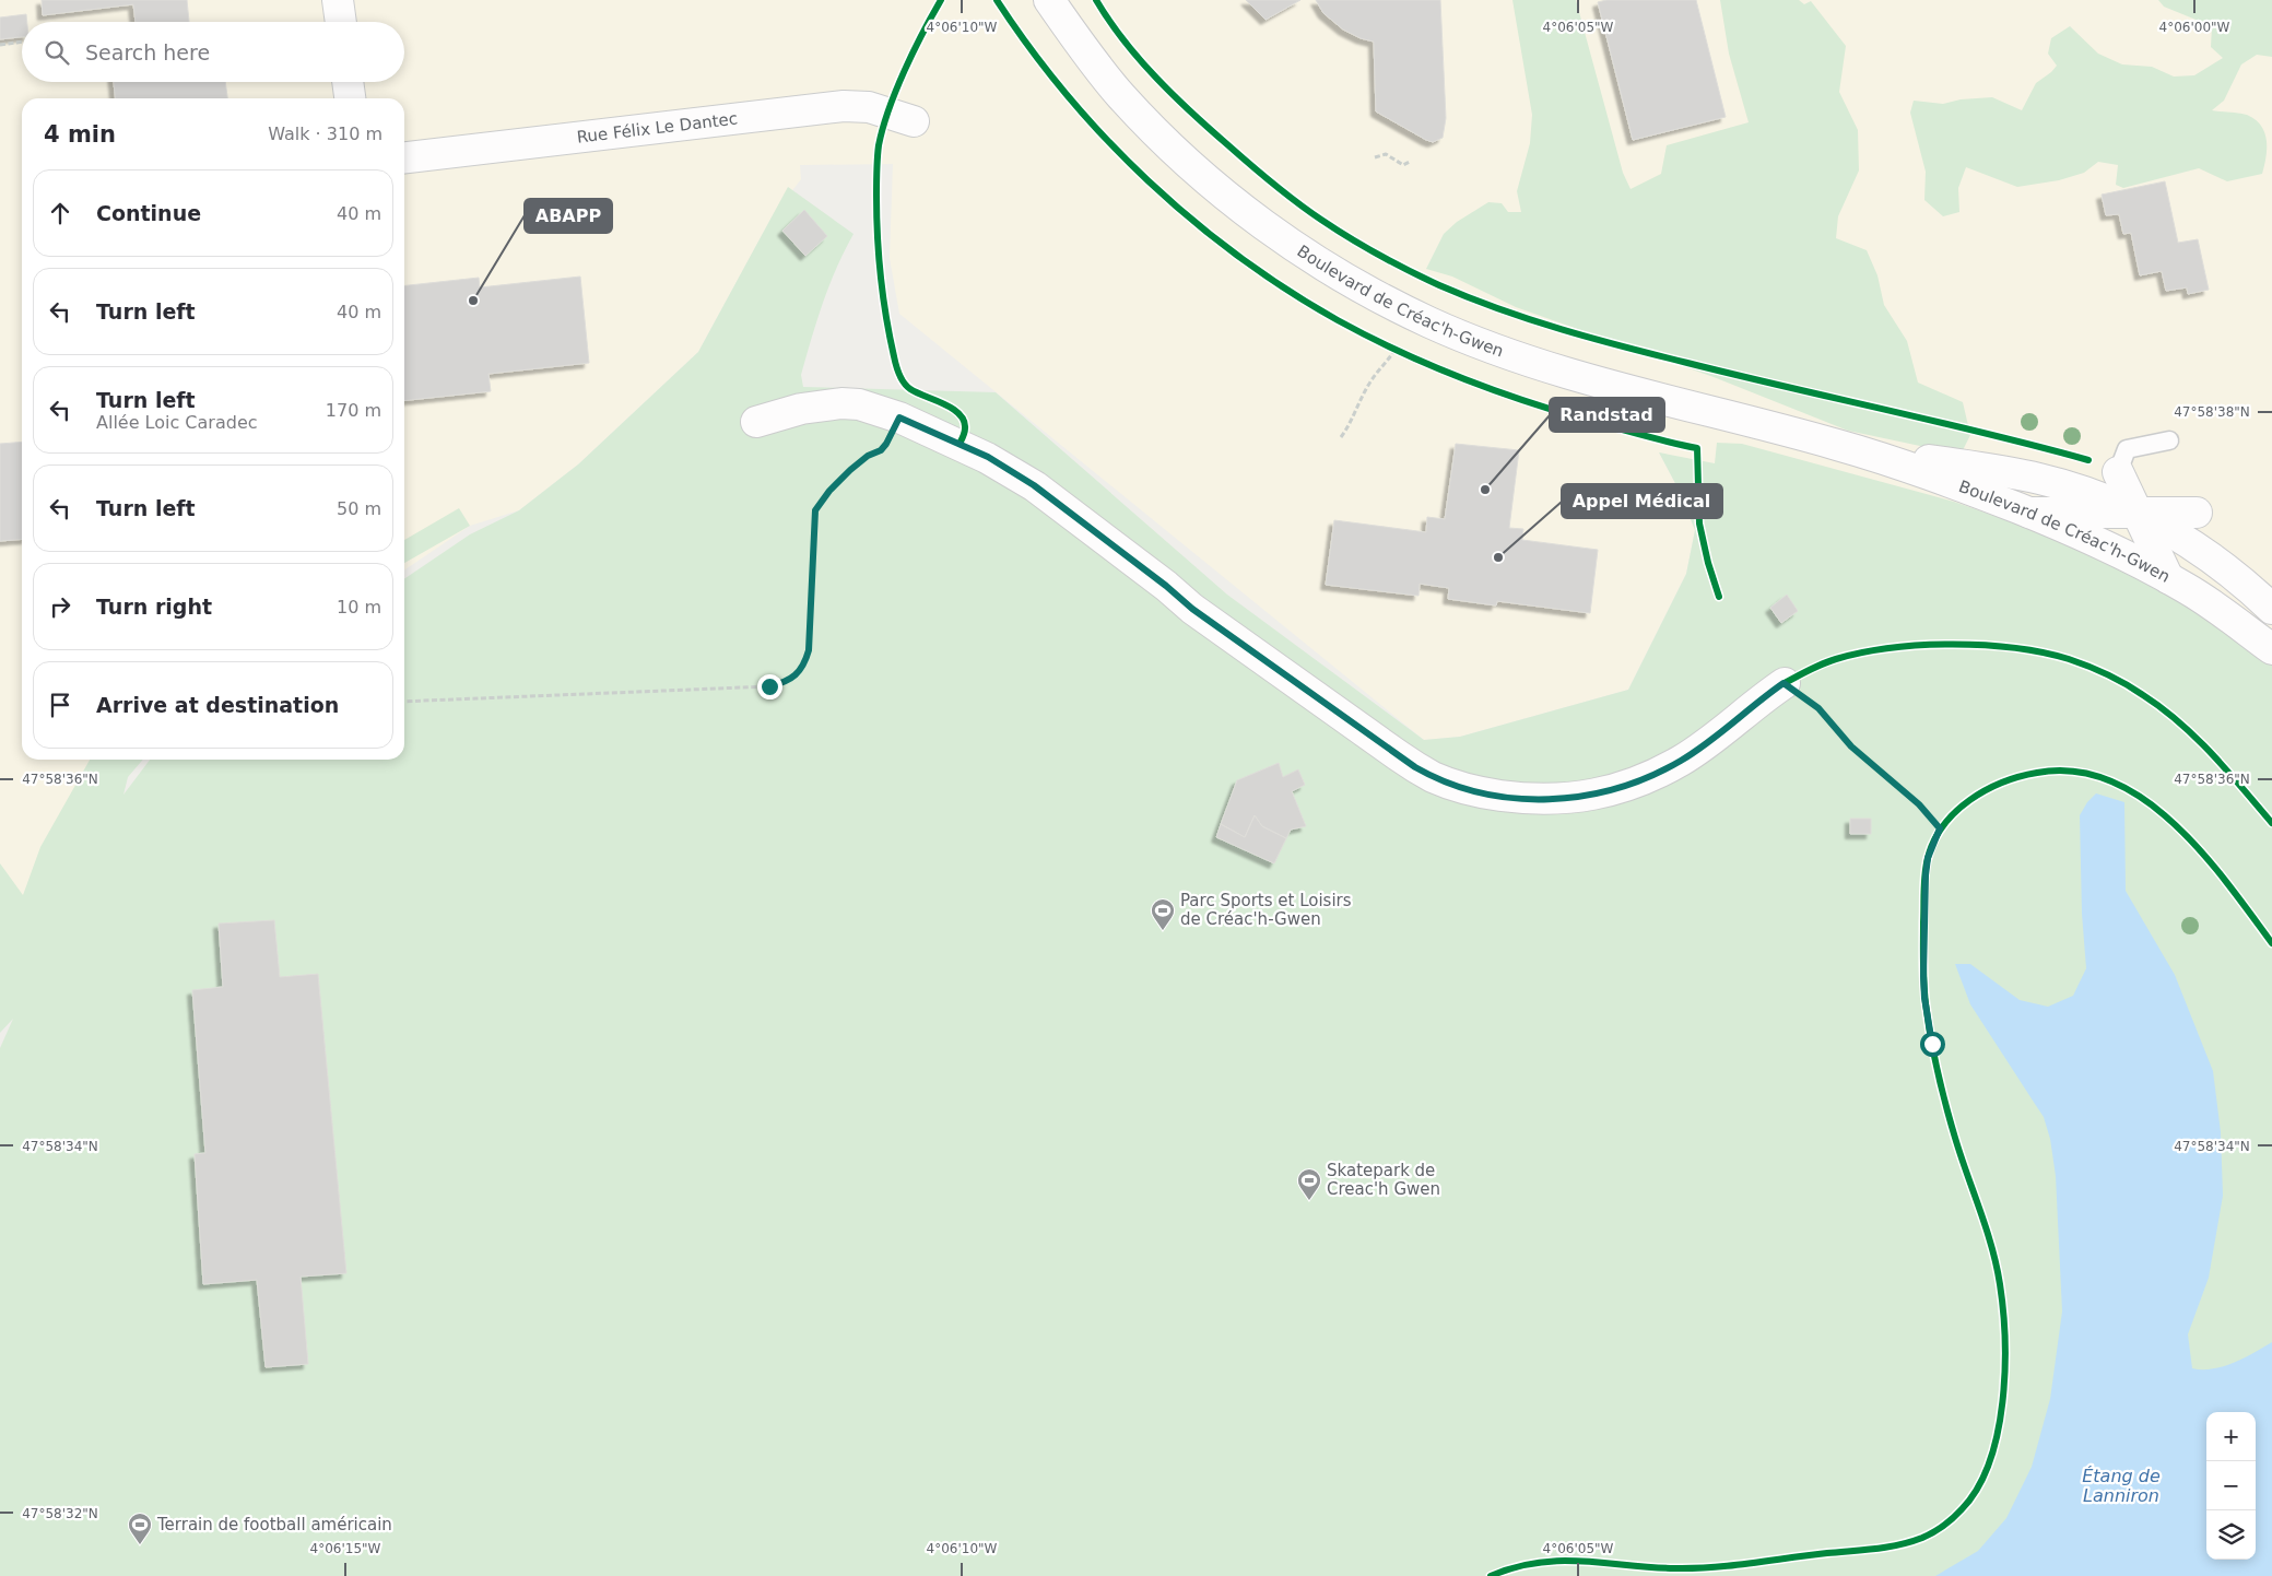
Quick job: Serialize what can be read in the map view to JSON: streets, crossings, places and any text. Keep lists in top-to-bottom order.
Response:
{
  "streets": {
    "street": ["Rue Félix Le Dantec", "Boulevard de Créac'h-Gwen"]
  },
  "water": ["Étang de Lanniron"],
  "places": {
    "other": ["ABAPP", "Randstad", "Appel Médical"],
    "sports": ["Parc Sports et Loisirs de Créac'h-Gwen", "Skatepark de Creac'h Gwen", "Terrain de football américain"]
  },
  "page": {
    "search": "Search here",
    "heading": ["4 min", "Walk · 310 m"],
    "list": [
      ["Continue", "40 m"],
      ["Turn left", "40 m"],
      ["Turn left", "Allée Loic Caradec", "170 m"],
      ["Turn left", "50 m"],
      ["Turn right", "10 m"],
      "Arrive at destination"
    ],
    "map_buttons": ["+", "−"]
  },
  "coordinates": [
    "4°06'10\"W",
    "4°06'05\"W",
    "4°06'00\"W",
    "47°58'38\"N",
    "47°58'36\"N",
    "47°58'34\"N",
    "47°58'32\"N",
    "4°06'15\"W"
  ]
}
